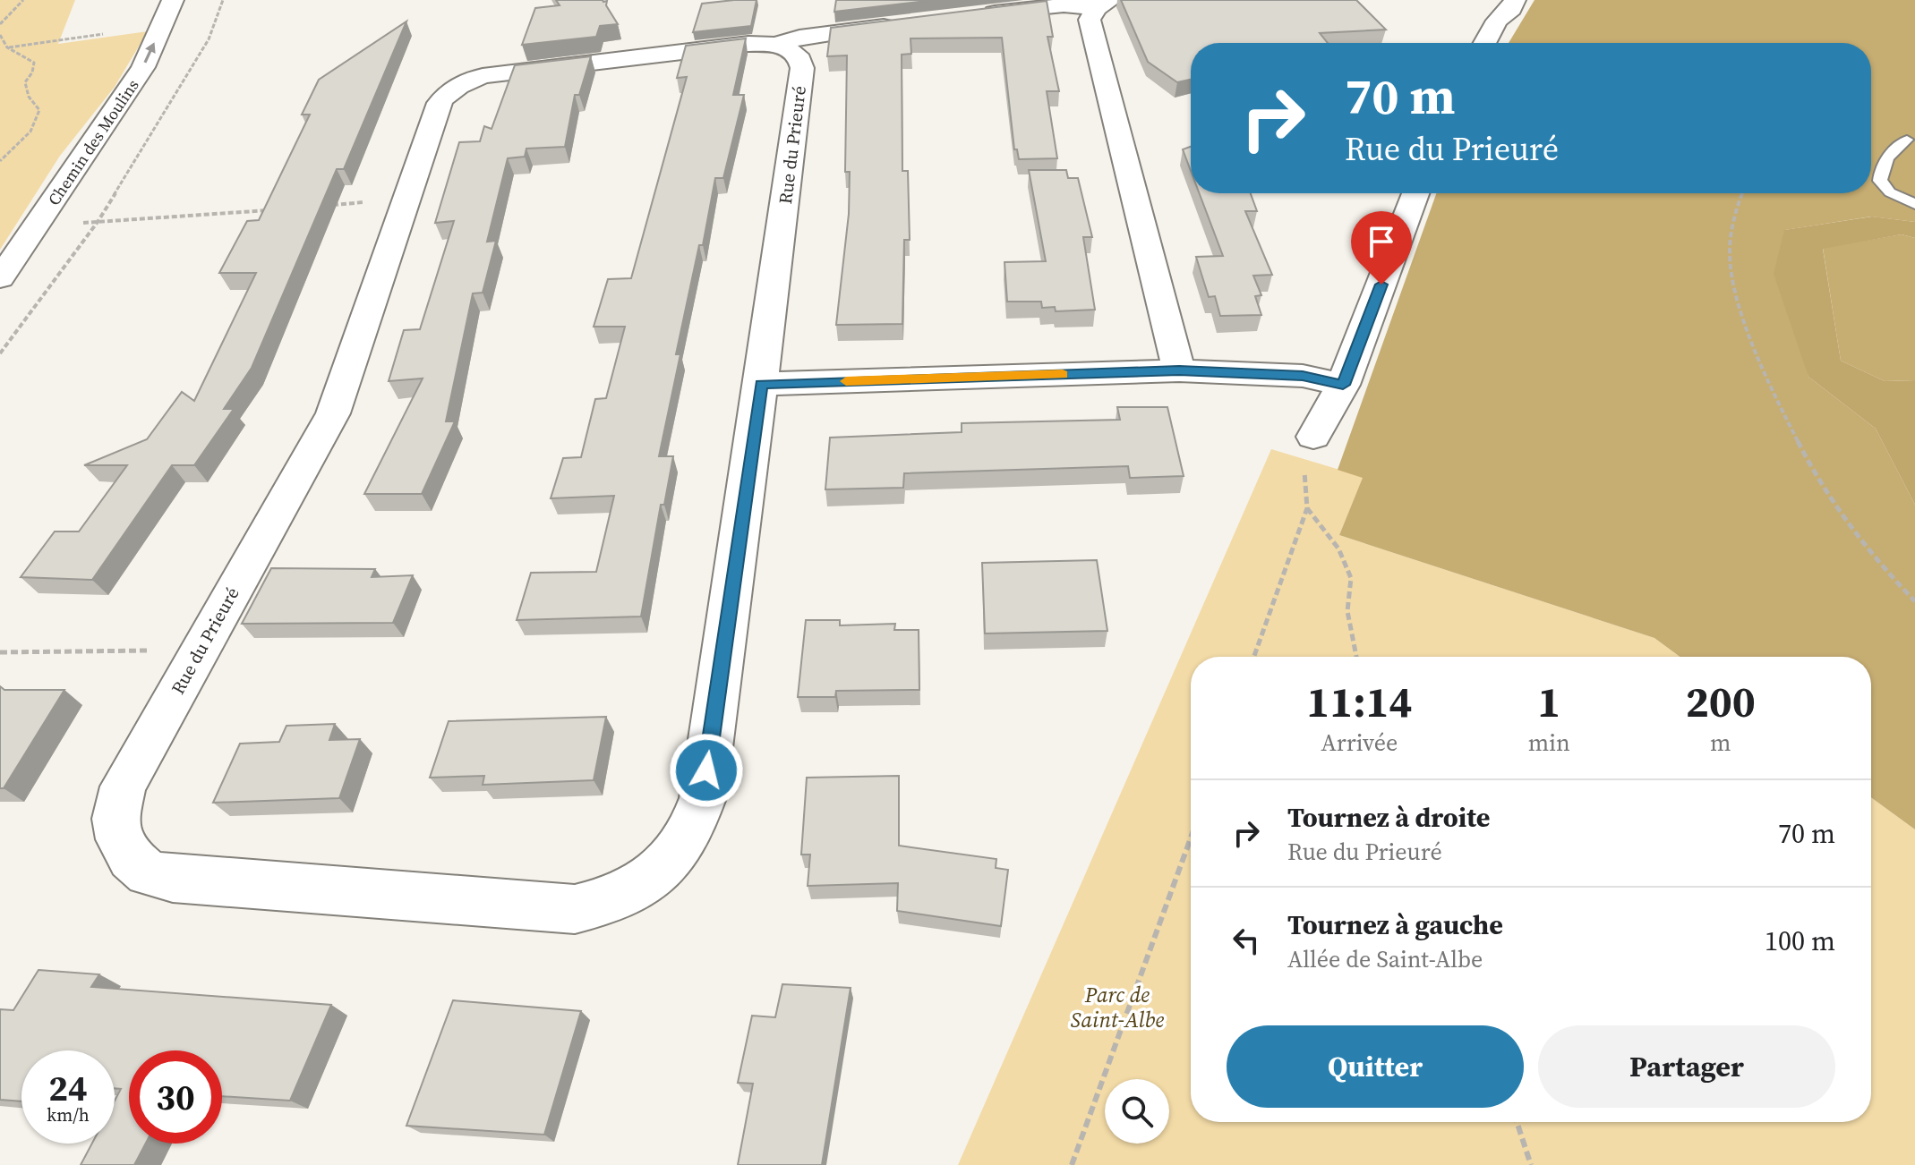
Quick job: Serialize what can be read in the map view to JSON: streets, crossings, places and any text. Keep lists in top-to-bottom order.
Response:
{
  "streets": {
    "street": ["Chemin des Moulins", "Rue du Prieuré"]
  },
  "one_way": ["Chemin des Moulins"],
  "parks": ["Parc de Saint-Albe"],
  "page": {
    "turn": ["70 m", "Rue du Prieuré"],
    "eta": [
      "11:14",
      "Arrivée",
      "1",
      "min",
      "200",
      "m"
    ],
    "list": [
      {
        "name": "Tournez à droite",
        "note": "Rue du Prieuré",
        "value": "70 m"
      },
      {
        "name": "Tournez à gauche",
        "note": "Allée de Saint-Albe",
        "value": "100 m"
      }
    ],
    "buttons": ["Quitter", "Partager"],
    "speed": "24 km/h",
    "limit": "30"
  }
}
